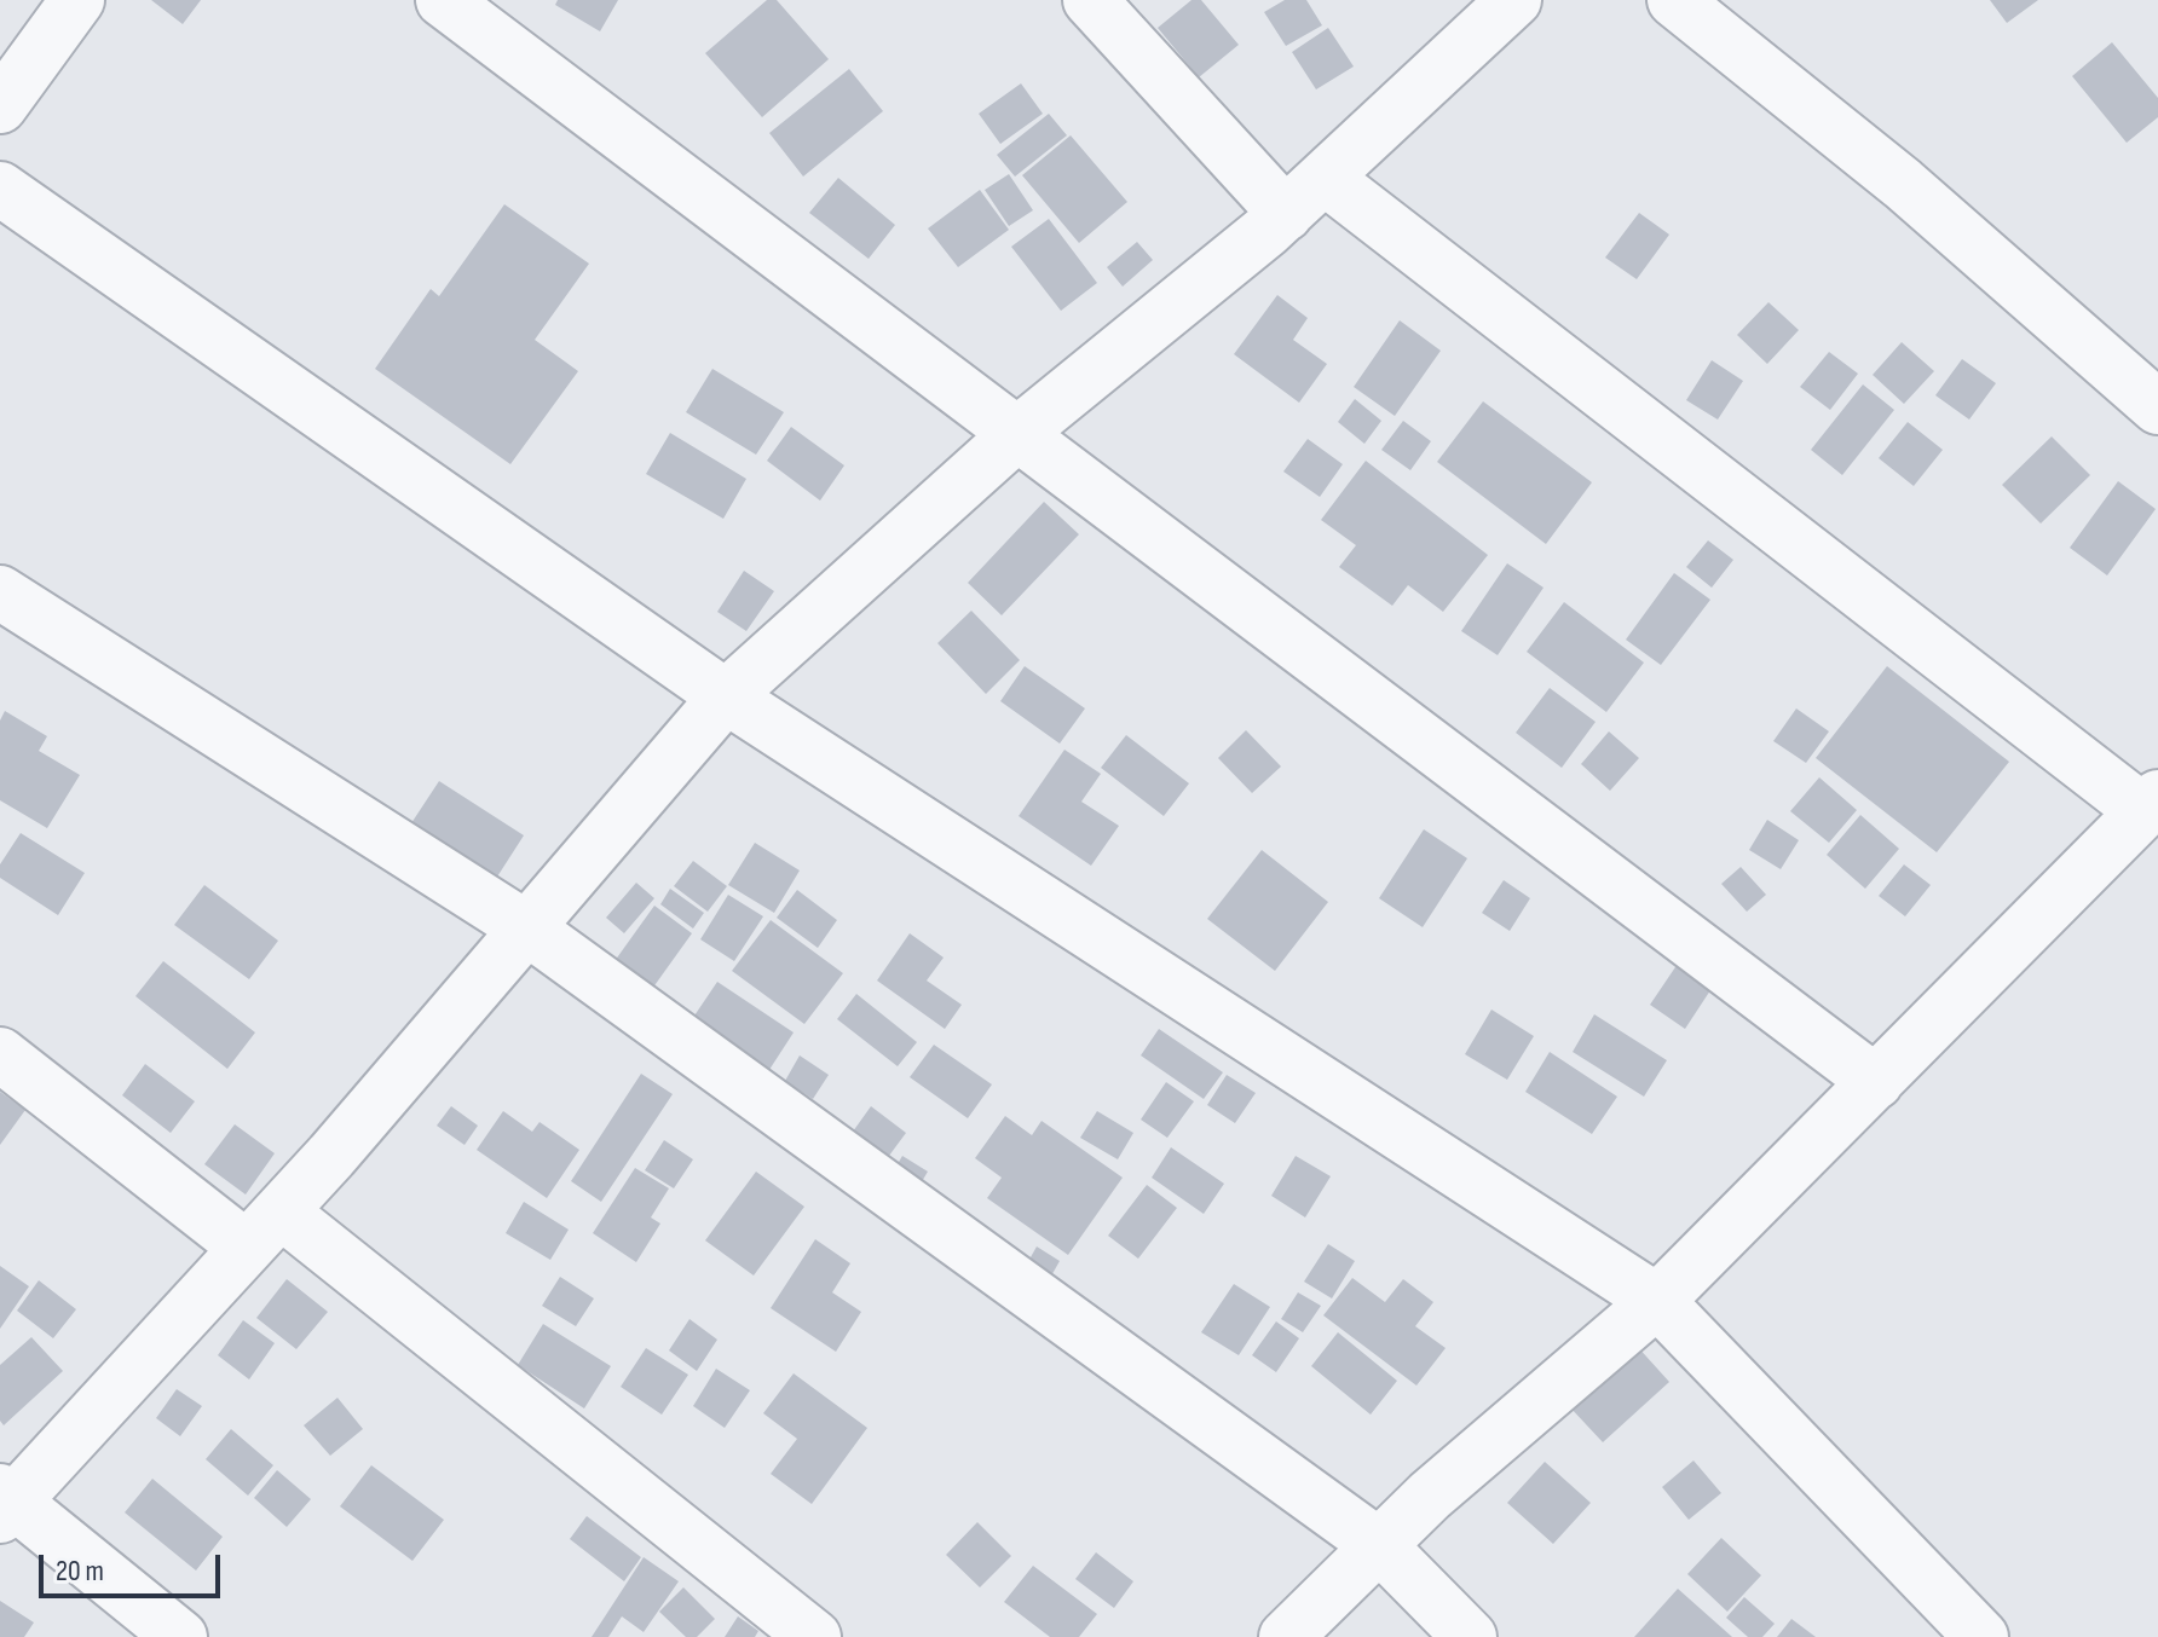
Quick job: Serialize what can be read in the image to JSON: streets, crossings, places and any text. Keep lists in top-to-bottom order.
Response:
{
  "scale_bar": "20 m"
}
